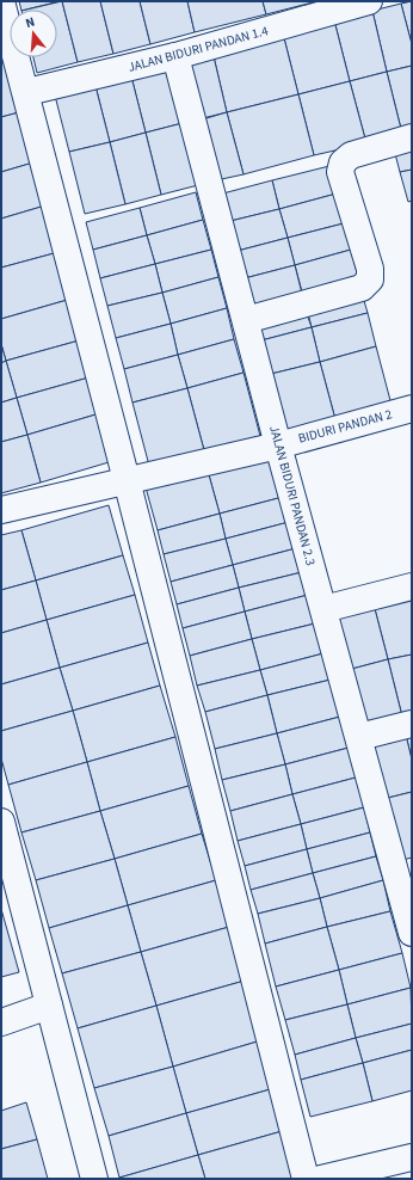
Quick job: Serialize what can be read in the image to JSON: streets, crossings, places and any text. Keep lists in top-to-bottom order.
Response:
{
  "streets": {
    "street": ["JALAN BIDURI PANDAN 1.4", "BIDURI PANDAN 2", "JALAN BIDURI PANDAN 2.3"]
  },
  "crossings": [
    ["JALAN BIDURI PANDAN 1.4", "JALAN BIDURI PANDAN 2.3"],
    ["BIDURI PANDAN 2", "JALAN BIDURI PANDAN 2.3"]
  ],
  "north": "top"
}
